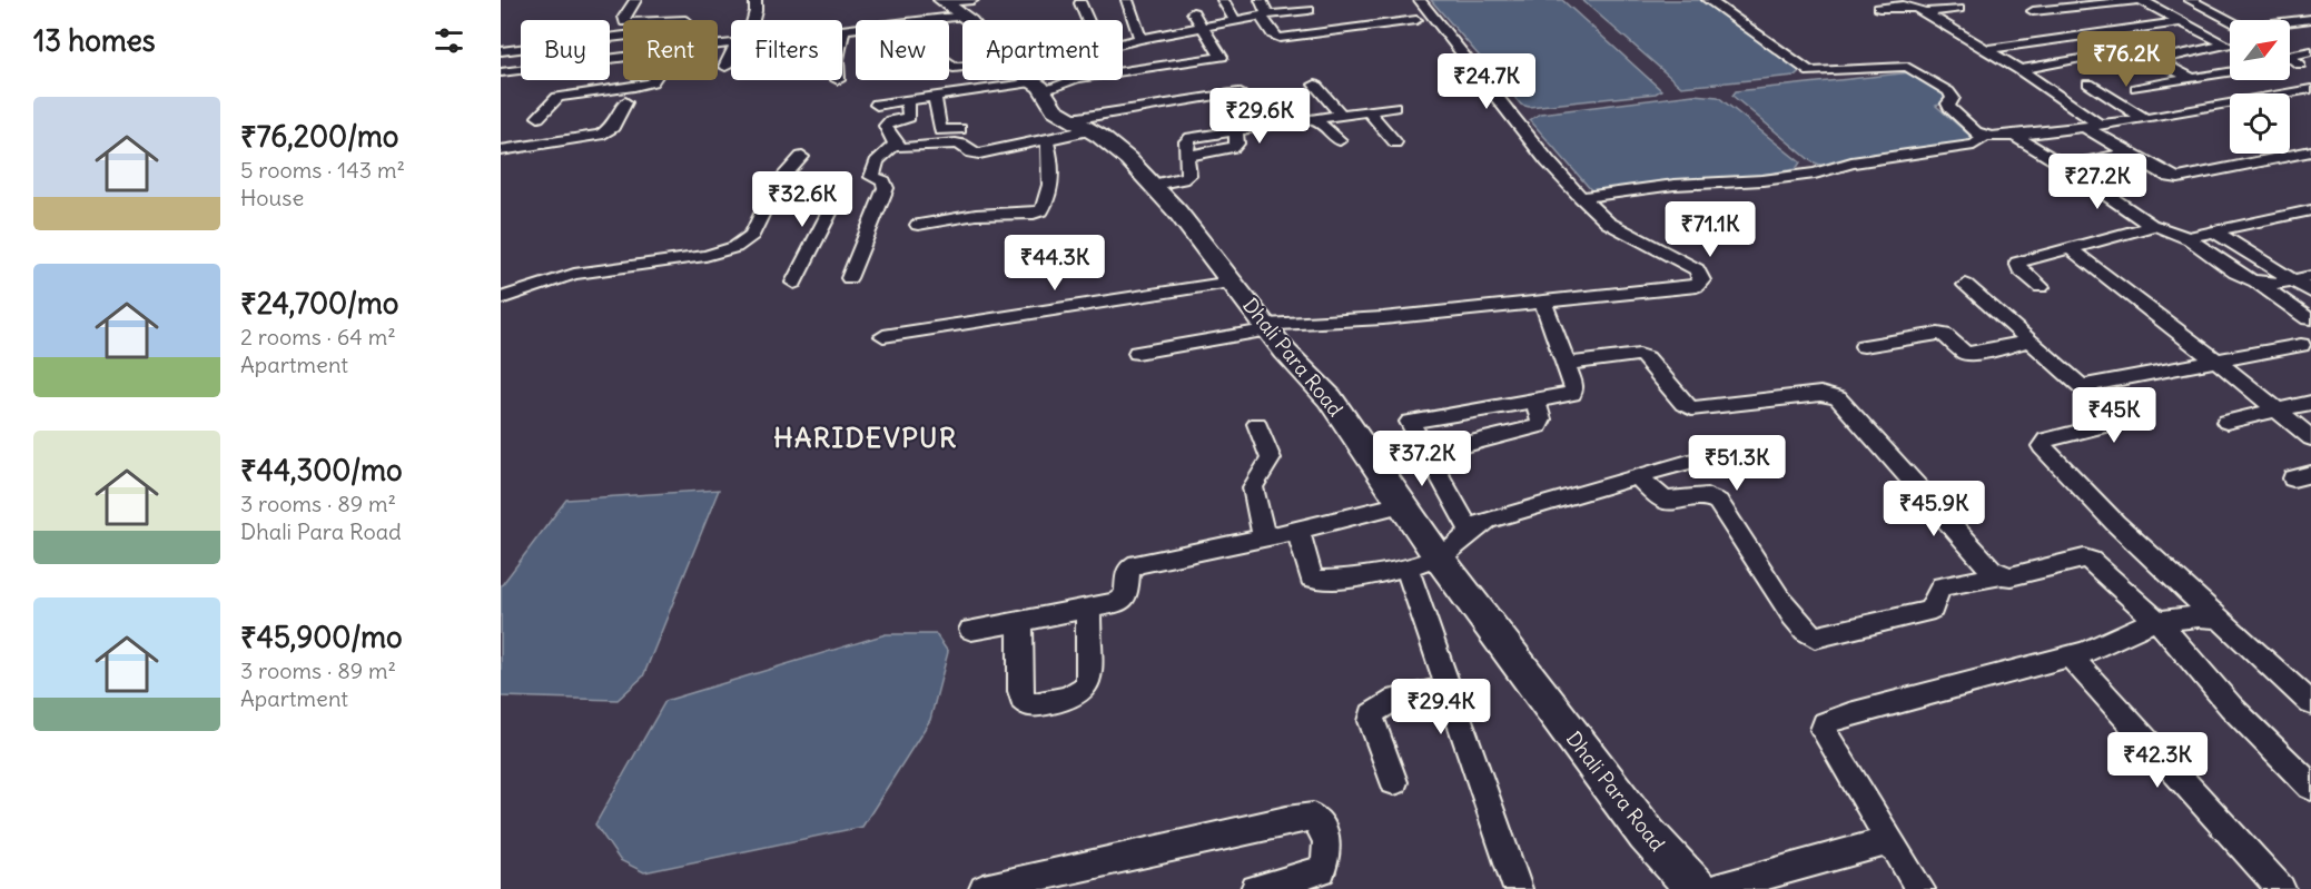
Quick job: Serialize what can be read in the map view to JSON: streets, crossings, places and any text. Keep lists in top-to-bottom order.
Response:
{
  "streets": {
    "street": ["Dhali Para Road"]
  },
  "districts": ["HARIDEVPUR"],
  "north": "top right",
  "page": {
    "heading": "13 homes",
    "chip": [
      "Buy",
      "Rent",
      "Filters",
      "New",
      "Apartment"
    ],
    "price": [
      "₹76.2K",
      "₹24.7K",
      "₹29.6K",
      "₹27.2K",
      "₹32.6K",
      "₹71.1K",
      "₹44.3K",
      "₹45K",
      "₹37.2K",
      "₹51.3K",
      "₹45.9K",
      "₹29.4K",
      "₹42.3K"
    ],
    "list": [
      {
        "name": "₹76,200/mo",
        "note": "5 rooms · 143 m² · House"
      },
      {
        "name": "₹24,700/mo",
        "note": "2 rooms · 64 m² · Apartment"
      },
      {
        "name": "₹44,300/mo",
        "note": "3 rooms · 89 m² · Dhali Para Road"
      },
      {
        "name": "₹45,900/mo",
        "note": "3 rooms · 89 m² · Apartment"
      }
    ]
  }
}
